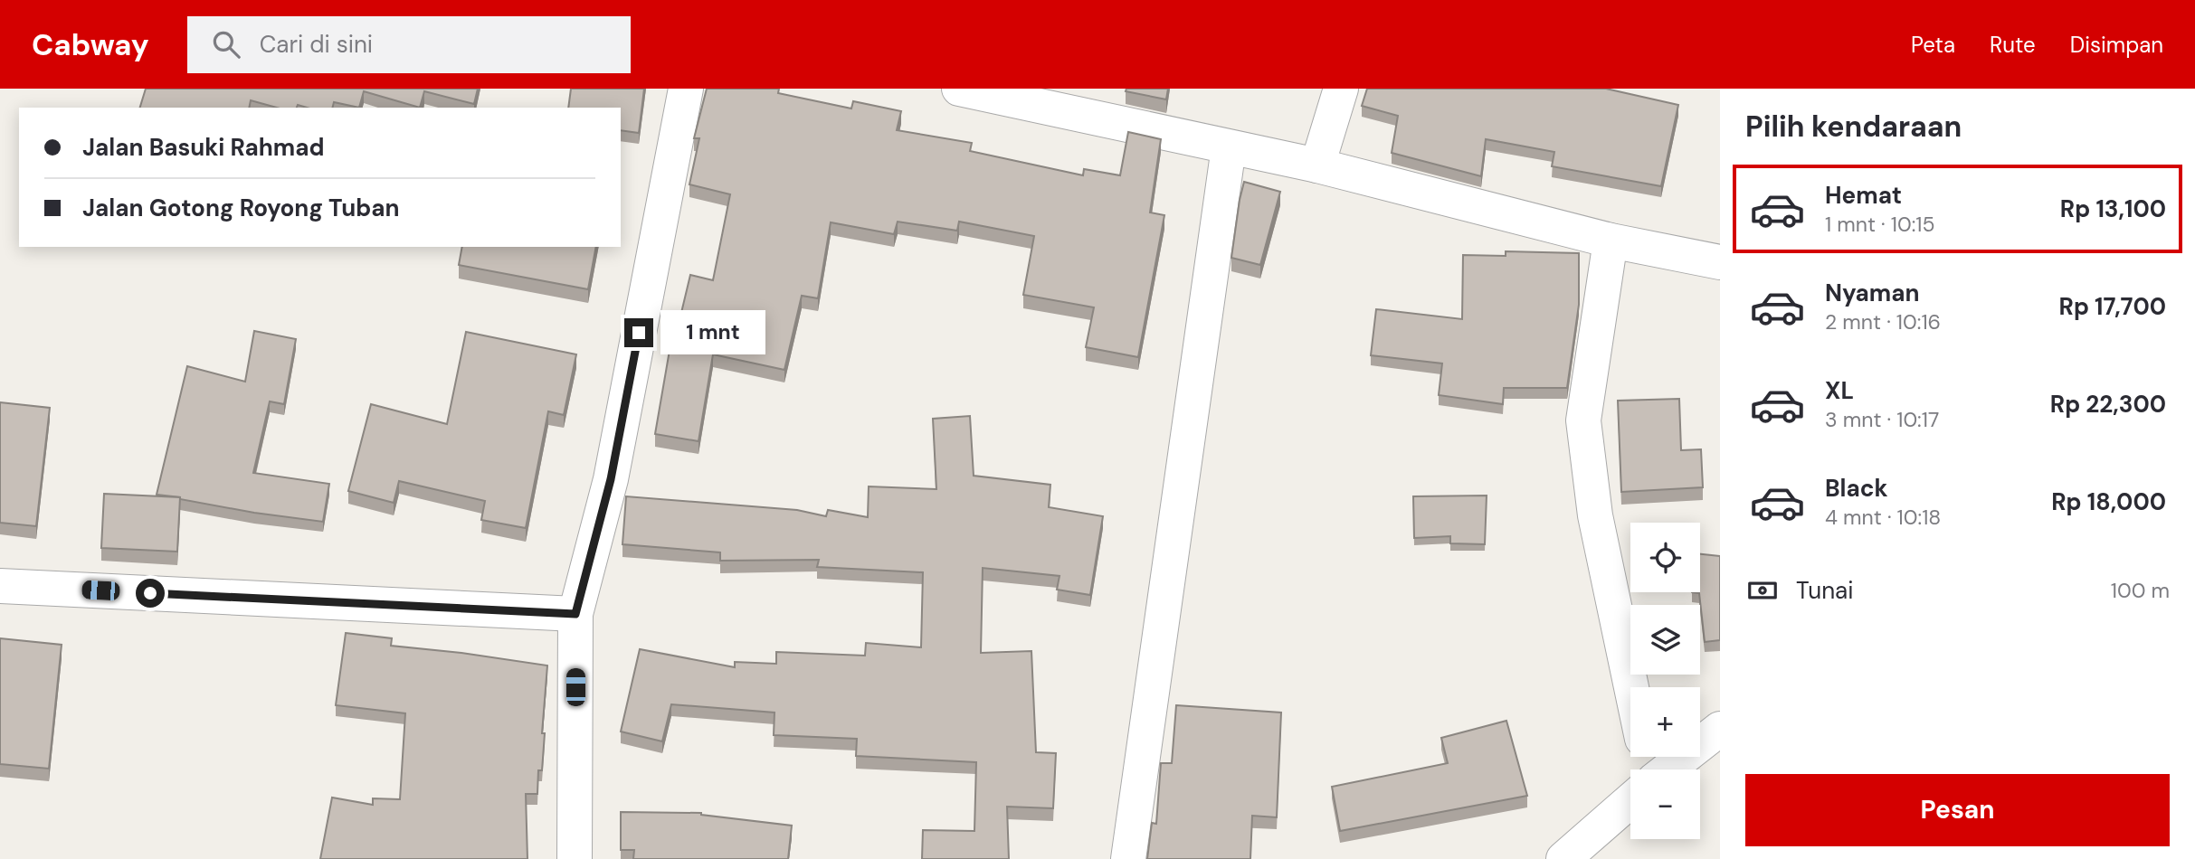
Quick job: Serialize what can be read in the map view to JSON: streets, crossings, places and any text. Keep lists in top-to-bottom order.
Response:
{
  "page": {
    "header": "Cabway",
    "search": "Cari di sini",
    "nav": ["Peta", "Rute", "Disimpan"],
    "heading": "Pilih kendaraan",
    "banner": ["Jalan Basuki Rahmad", "Jalan Gotong Royong Tuban"],
    "list": [
      {
        "name": "Hemat",
        "note": "1 mnt · 10:15",
        "value": "Rp 13,100"
      },
      {
        "name": "Nyaman",
        "note": "2 mnt · 10:16",
        "value": "Rp 17,700"
      },
      {
        "name": "XL",
        "note": "3 mnt · 10:17",
        "value": "Rp 22,300"
      },
      {
        "name": "Black",
        "note": "4 mnt · 10:18",
        "value": "Rp 18,000"
      }
    ],
    "bubble": "1 mnt",
    "map_buttons": ["+", "−"],
    "pay": ["Tunai", "100 m"],
    "buttons": "Pesan"
  }
}
